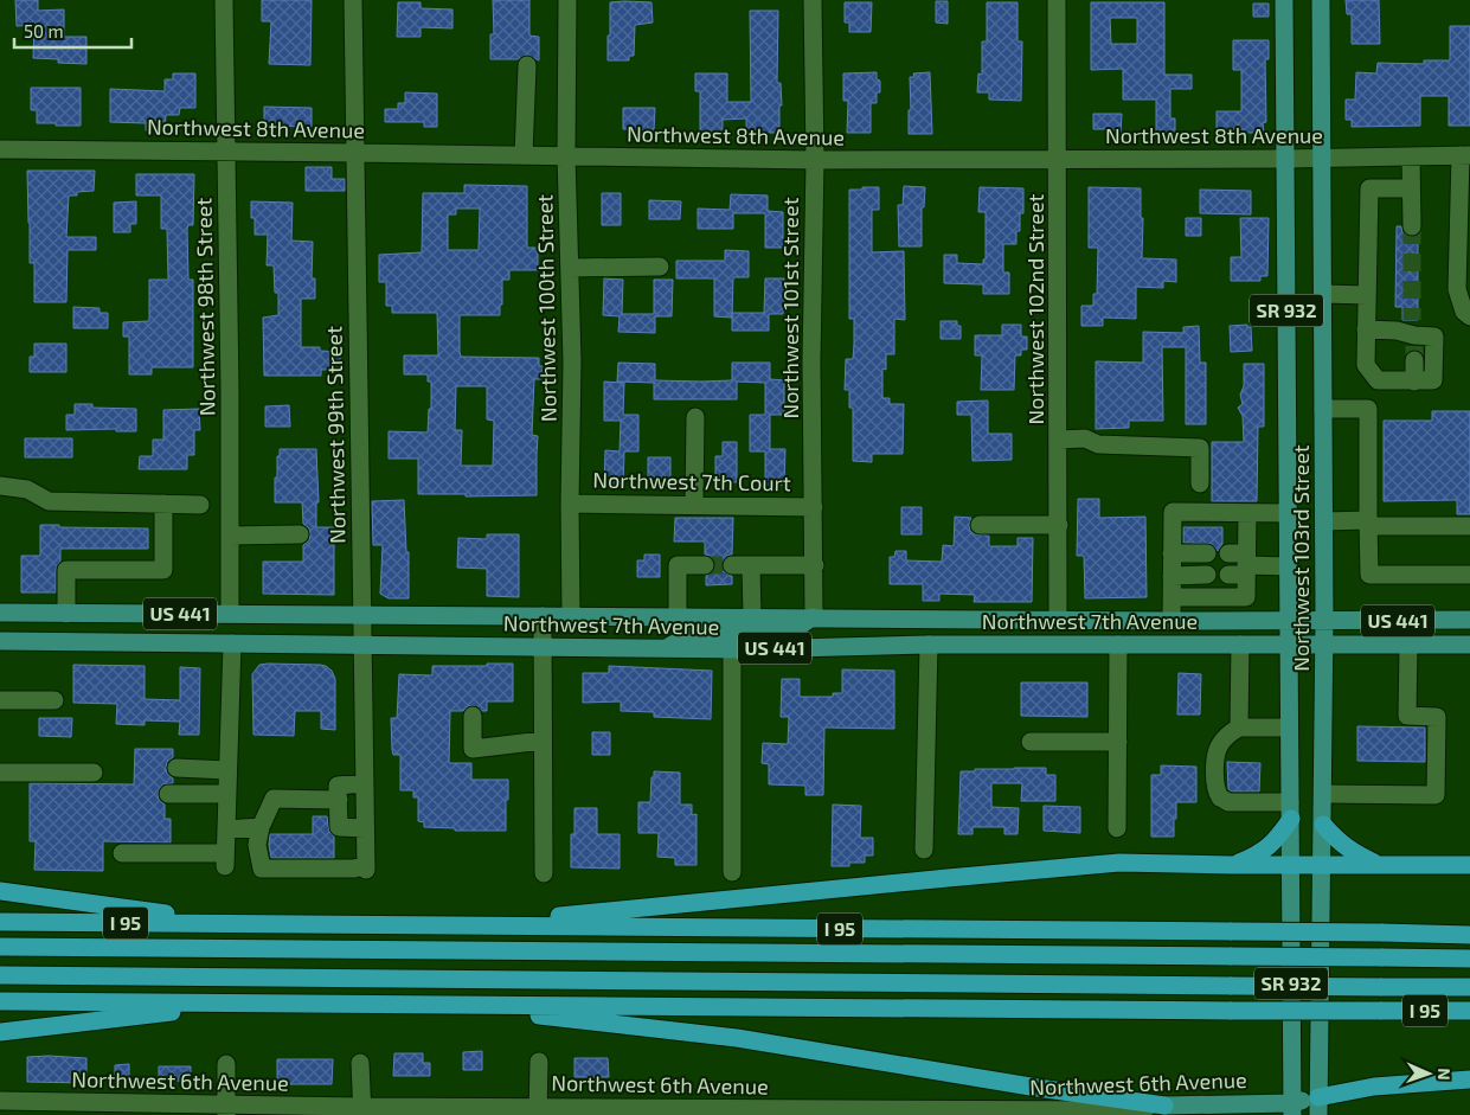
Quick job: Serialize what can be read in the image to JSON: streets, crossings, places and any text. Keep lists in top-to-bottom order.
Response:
{
  "streets": {
    "highway": ["I 95"],
    "main road": [
      "SR 932",
      "Northwest 103rd Street",
      "US 441",
      "Northwest 7th Avenue",
      "Northwest 6th Avenue"
    ],
    "street": [
      "Northwest 8th Avenue",
      "Northwest 98th Street",
      "Northwest 100th Street",
      "Northwest 101st Street",
      "Northwest 102nd Street",
      "Northwest 99th Street",
      "Northwest 7th Court"
    ]
  },
  "crossings": [
    ["Northwest 8th Avenue", "Northwest 98th Street"],
    ["Northwest 8th Avenue", "Northwest 100th Street"],
    ["Northwest 8th Avenue", "Northwest 101st Street"],
    ["Northwest 8th Avenue", "Northwest 102nd Street"],
    ["Northwest 8th Avenue", "Northwest 99th Street"],
    ["Northwest 8th Avenue", "Northwest 103rd Street"],
    ["Northwest 98th Street", "Northwest 7th Avenue"],
    ["Northwest 100th Street", "Northwest 7th Court"],
    ["Northwest 100th Street", "Northwest 7th Avenue"],
    ["Northwest 101st Street", "Northwest 7th Court"],
    ["Northwest 101st Street", "Northwest 7th Avenue"],
    ["Northwest 102nd Street", "Northwest 7th Avenue"],
    ["Northwest 99th Street", "Northwest 7th Avenue"],
    ["Northwest 103rd Street", "Northwest 7th Avenue"],
    ["Northwest 103rd Street", "Northwest 6th Avenue"]
  ],
  "scale_bar": "50 m",
  "north": "right"
}
